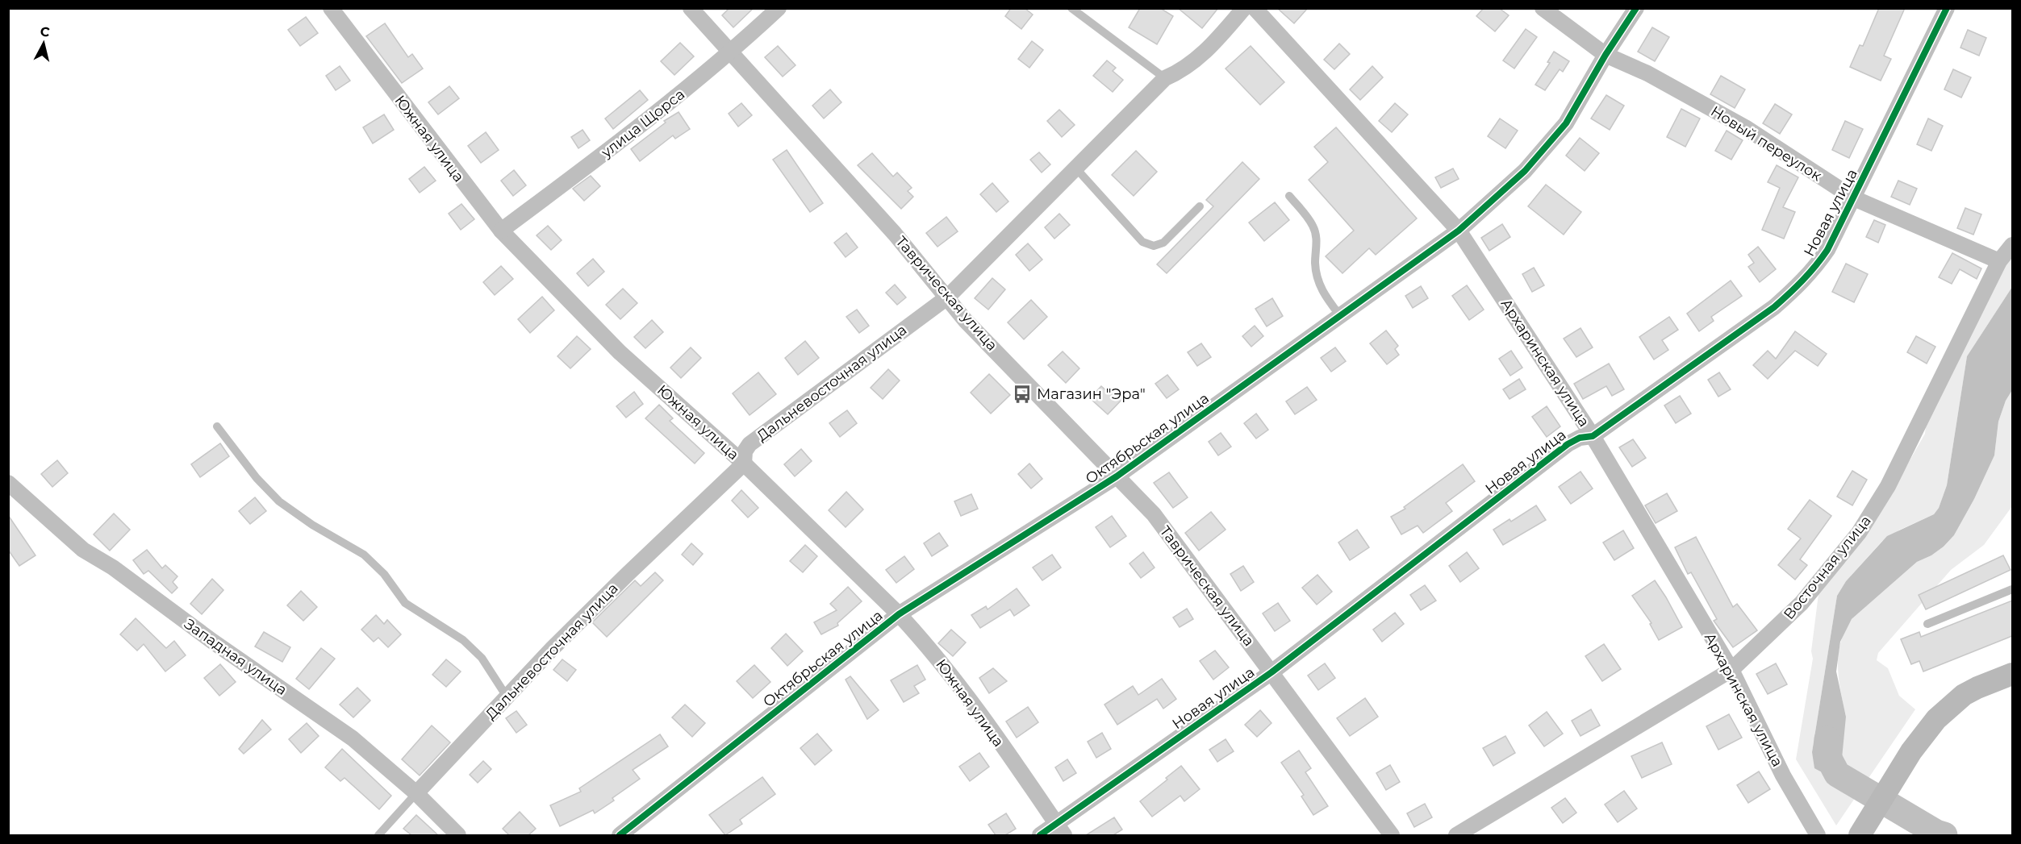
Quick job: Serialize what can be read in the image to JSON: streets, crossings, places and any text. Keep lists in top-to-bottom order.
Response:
{
  "streets": {
    "street": [
      "улица Щорса",
      "Южная улица",
      "Новый переулок",
      "Новая улица",
      "Таврическая улица",
      "Архаринская улица",
      "Дальневосточная улица",
      "Октябрьская улица",
      "Восточная улица",
      "Западная улица"
    ]
  },
  "crossings": [
    ["улица Щорса", "Южная улица"],
    ["улица Щорса", "Таврическая улица"],
    ["Южная улица", "Новая улица"],
    ["Южная улица", "Дальневосточная улица"],
    ["Южная улица", "Октябрьская улица"],
    ["Новый переулок", "Новая улица"],
    ["Новый переулок", "Октябрьская улица"],
    ["Новый переулок", "Восточная улица"],
    ["Новая улица", "Таврическая улица"],
    ["Новая улица", "Архаринская улица"],
    ["Таврическая улица", "Дальневосточная улица"],
    ["Таврическая улица", "Октябрьская улица"],
    ["Архаринская улица", "Октябрьская улица"],
    ["Архаринская улица", "Восточная улица"],
    ["Дальневосточная улица", "Западная улица"]
  ],
  "places": {
    "bus stop": ["Магазин \"Эра\""]
  },
  "north": "top"
}
